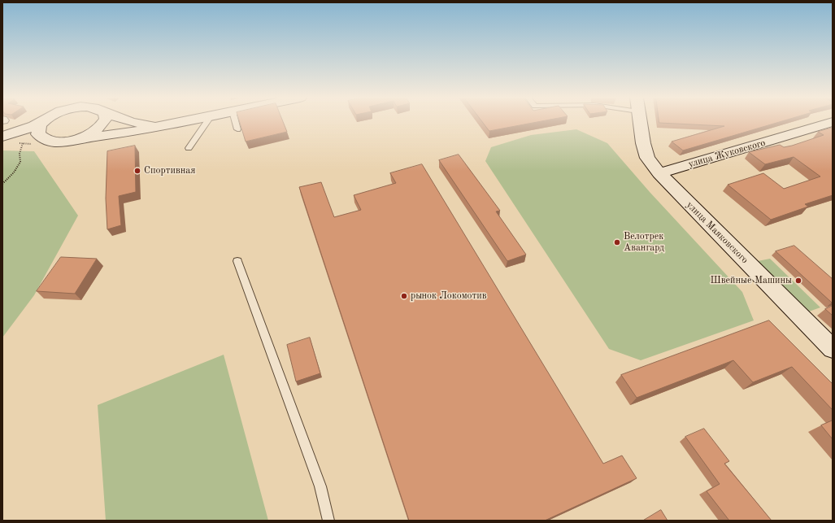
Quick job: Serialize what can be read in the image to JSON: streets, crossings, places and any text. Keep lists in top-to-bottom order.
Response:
{
  "streets": {
    "main road": ["улица Жуковского", "улица Маяковского"]
  },
  "crossings": [
    ["улица Жуковского", "улица Маяковского"]
  ],
  "places": [
    "Спортивная",
    "Велотрек Авангард",
    "Швейные Машины",
    "рынок Локомотив"
  ]
}
